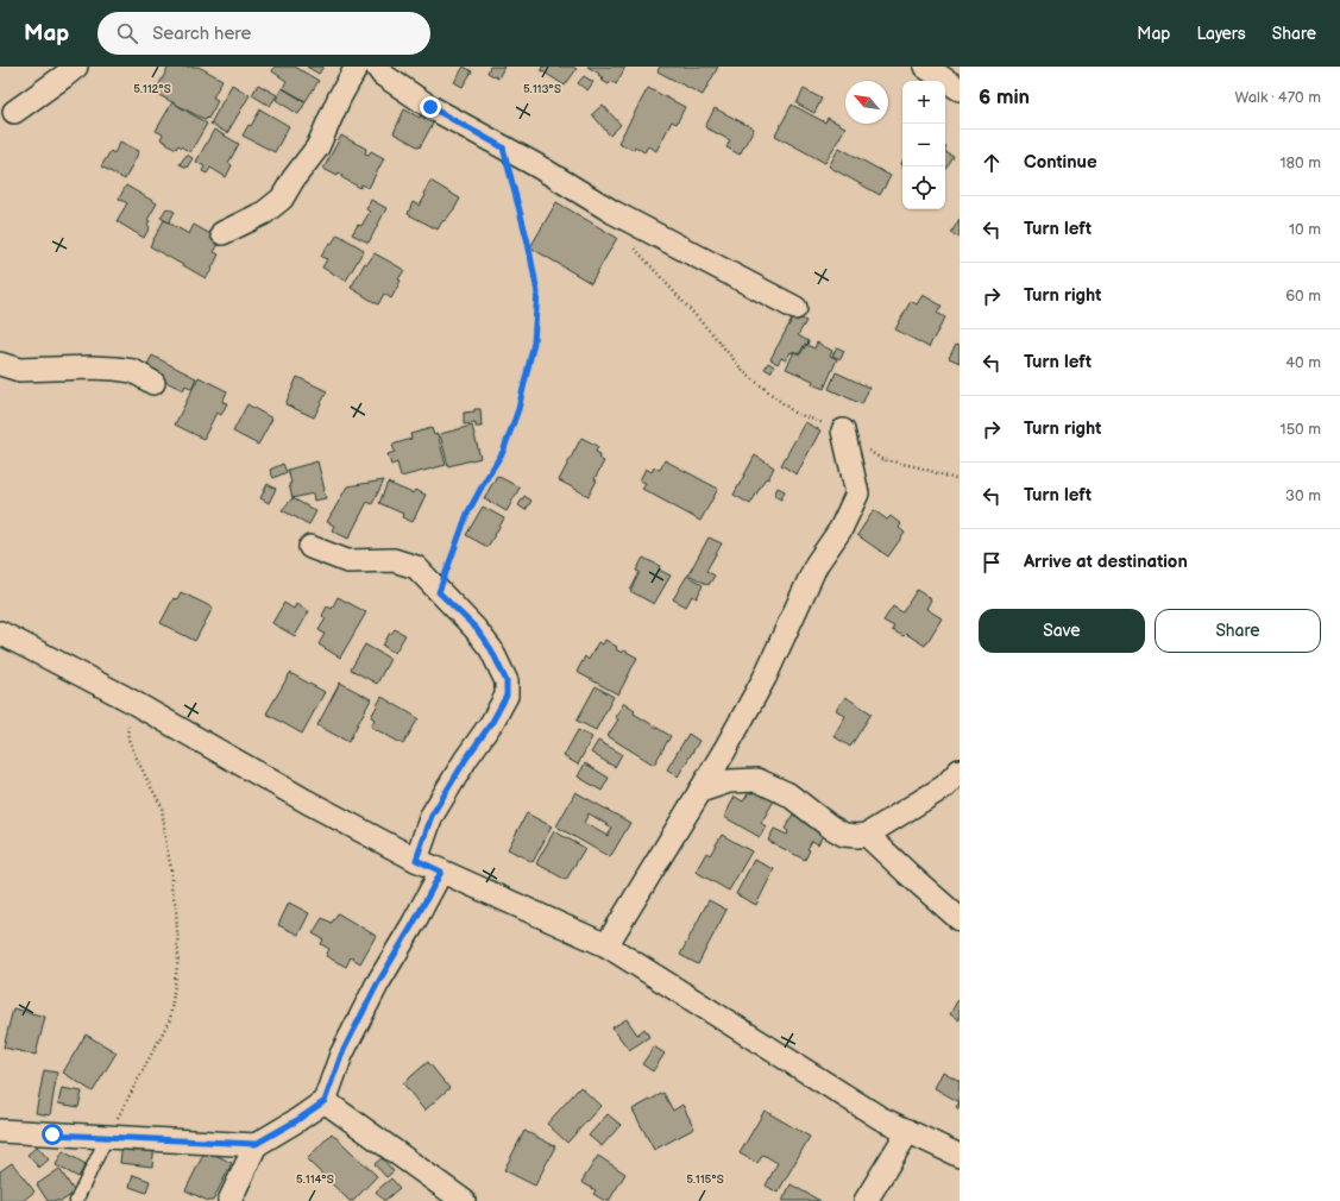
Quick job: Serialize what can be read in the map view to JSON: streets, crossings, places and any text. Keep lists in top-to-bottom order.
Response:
{
  "north": "top left",
  "page": {
    "header": "Map",
    "search": "Search here",
    "nav": ["Map", "Layers", "Share"],
    "heading": ["6 min", "Walk · 470 m"],
    "map_buttons": ["+", "−"],
    "list": [
      ["Continue", "180 m"],
      ["Turn left", "10 m"],
      ["Turn right", "60 m"],
      ["Turn left", "40 m"],
      ["Turn right", "150 m"],
      ["Turn left", "30 m"],
      "Arrive at destination"
    ],
    "buttons": ["Save", "Share"]
  },
  "coordinates": [
    "5.112°S",
    "5.113°S",
    "5.114°S",
    "5.115°S"
  ]
}
